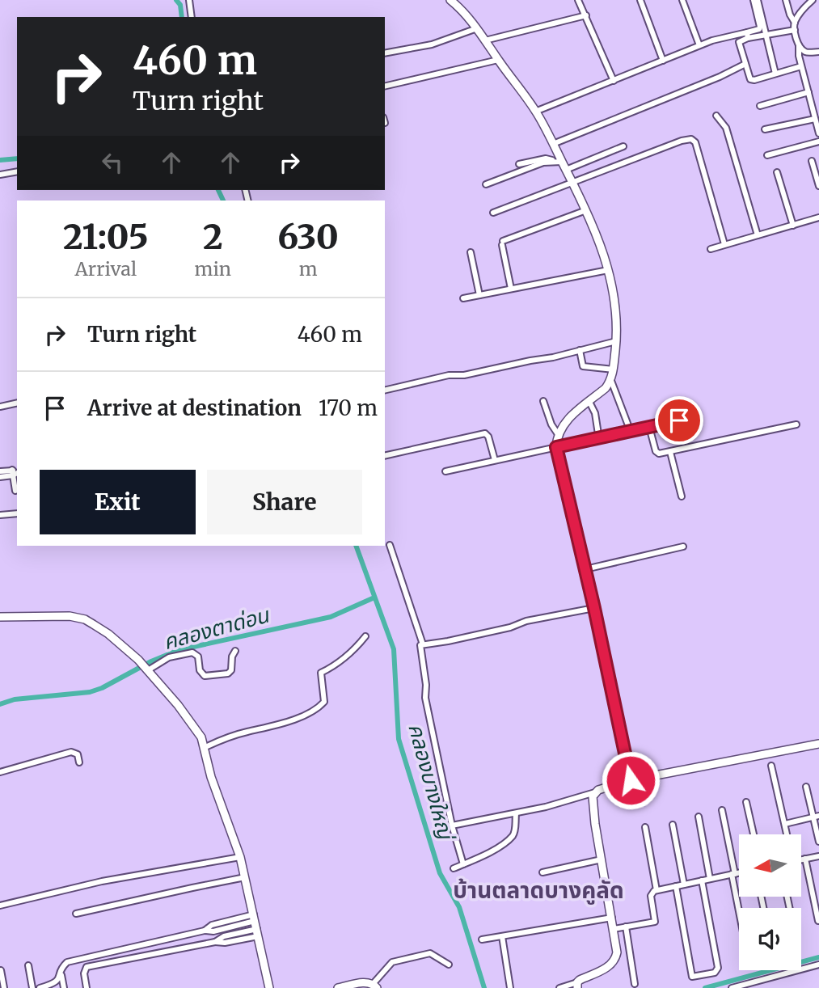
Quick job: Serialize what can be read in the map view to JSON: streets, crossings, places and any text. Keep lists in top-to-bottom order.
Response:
{
  "districts": ["บ้านตลาดบางคูลัด"],
  "water": ["คลองตาด่อน", "คลองบางใหญ่"],
  "north": "left",
  "page": {
    "turn": ["460 m", "Turn right"],
    "eta": [
      "21:05",
      "Arrival",
      "2",
      "min",
      "630",
      "m"
    ],
    "list": [
      {
        "name": "Turn right",
        "value": "460 m"
      },
      {
        "name": "Arrive at destination",
        "value": "170 m"
      }
    ],
    "buttons": ["Exit", "Share"]
  }
}
